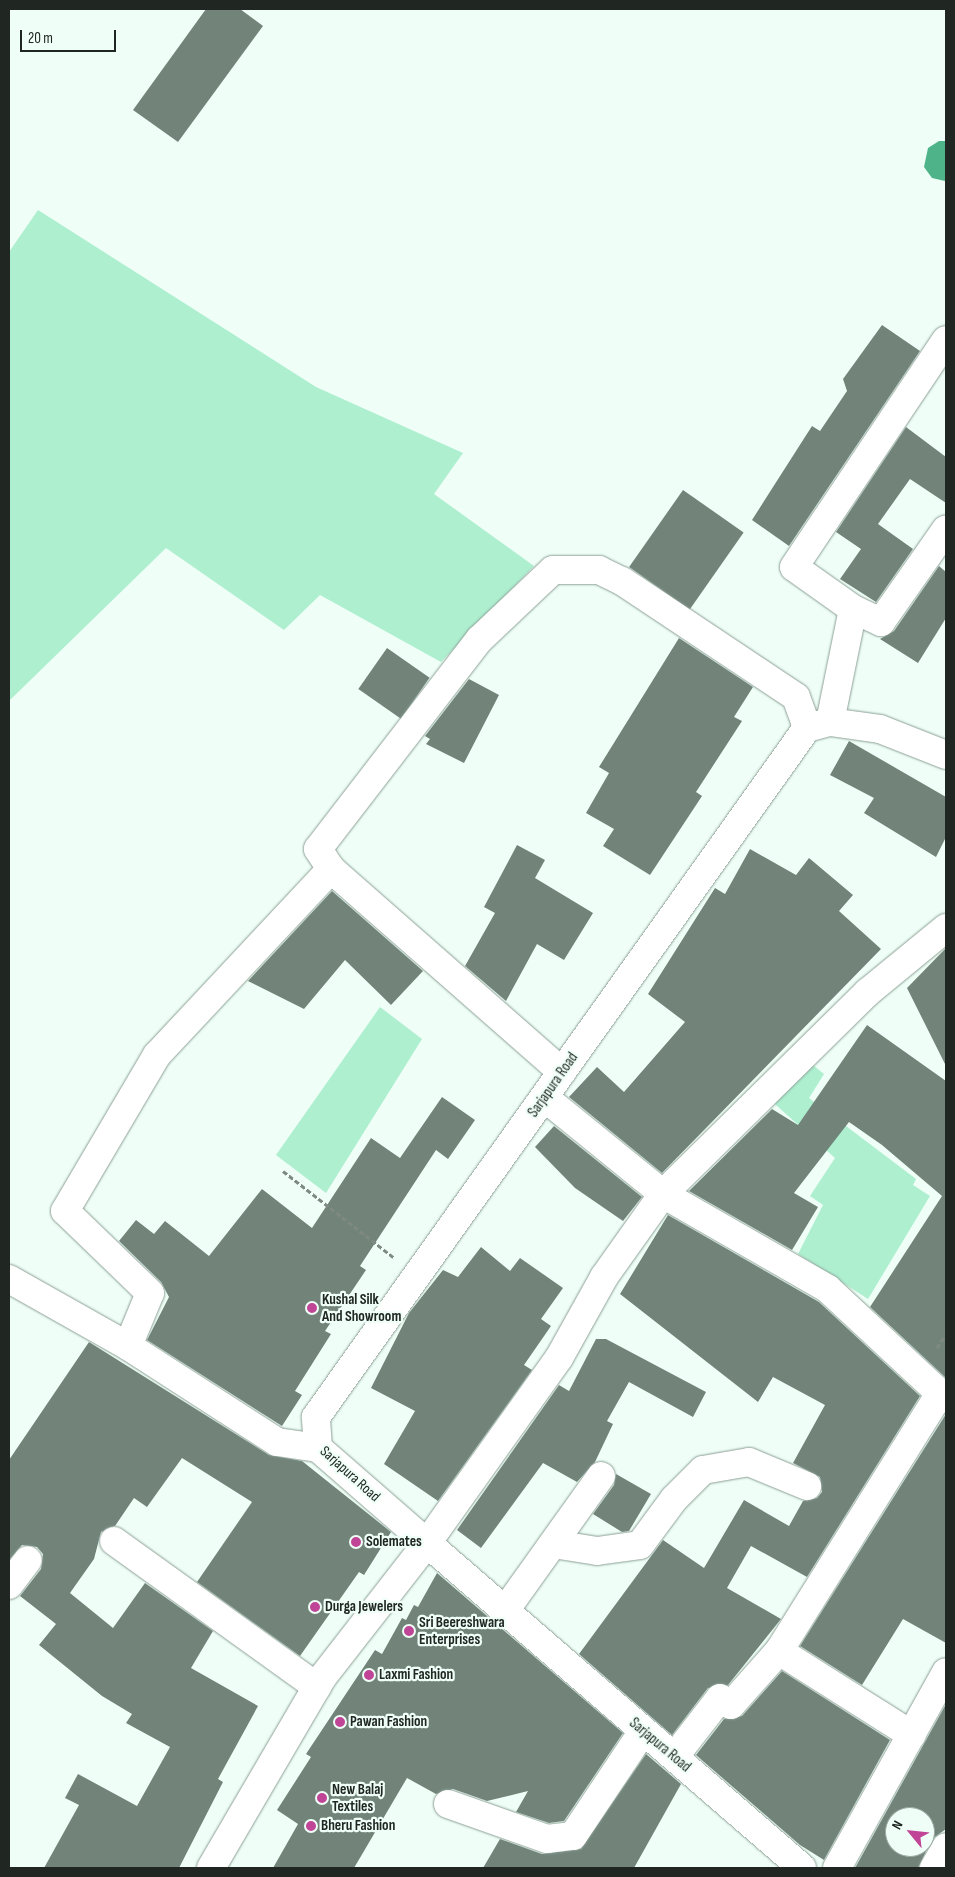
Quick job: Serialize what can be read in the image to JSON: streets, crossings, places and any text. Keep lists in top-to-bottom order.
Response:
{
  "streets": {
    "street": ["Sarjapura Road"]
  },
  "places": [
    "Kushal Silk And Showroom",
    "Solemates",
    "Durga Jewelers",
    "Sri Beereshwara Enterprises",
    "Laxmi Fashion",
    "Pawan Fashion",
    "New Balaj Textiles",
    "Bheru Fashion"
  ],
  "scale_bar": "20 m",
  "north": "top left"
}
